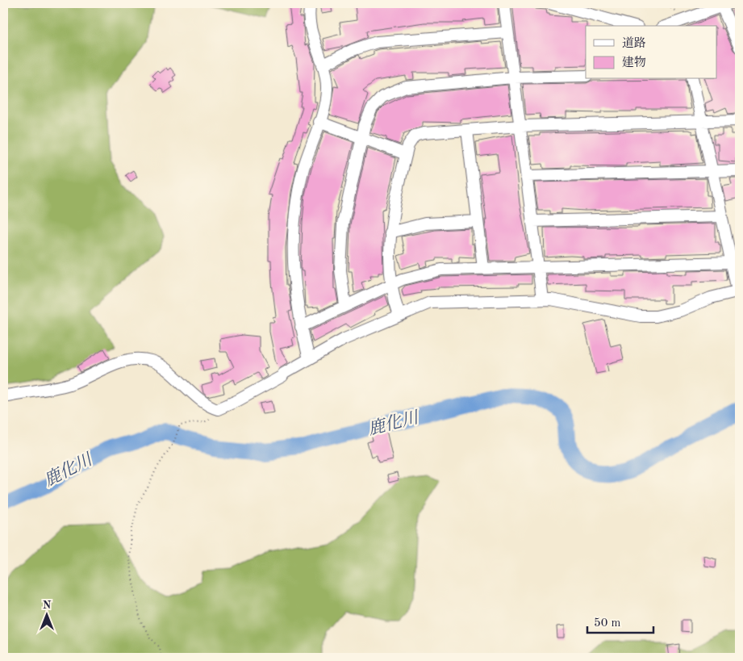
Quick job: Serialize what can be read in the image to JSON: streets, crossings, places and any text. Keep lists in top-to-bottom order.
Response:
{
  "water": ["鹿化川"],
  "legend": ["道路", "建物"],
  "scale_bar": "50 m",
  "north": "top"
}
